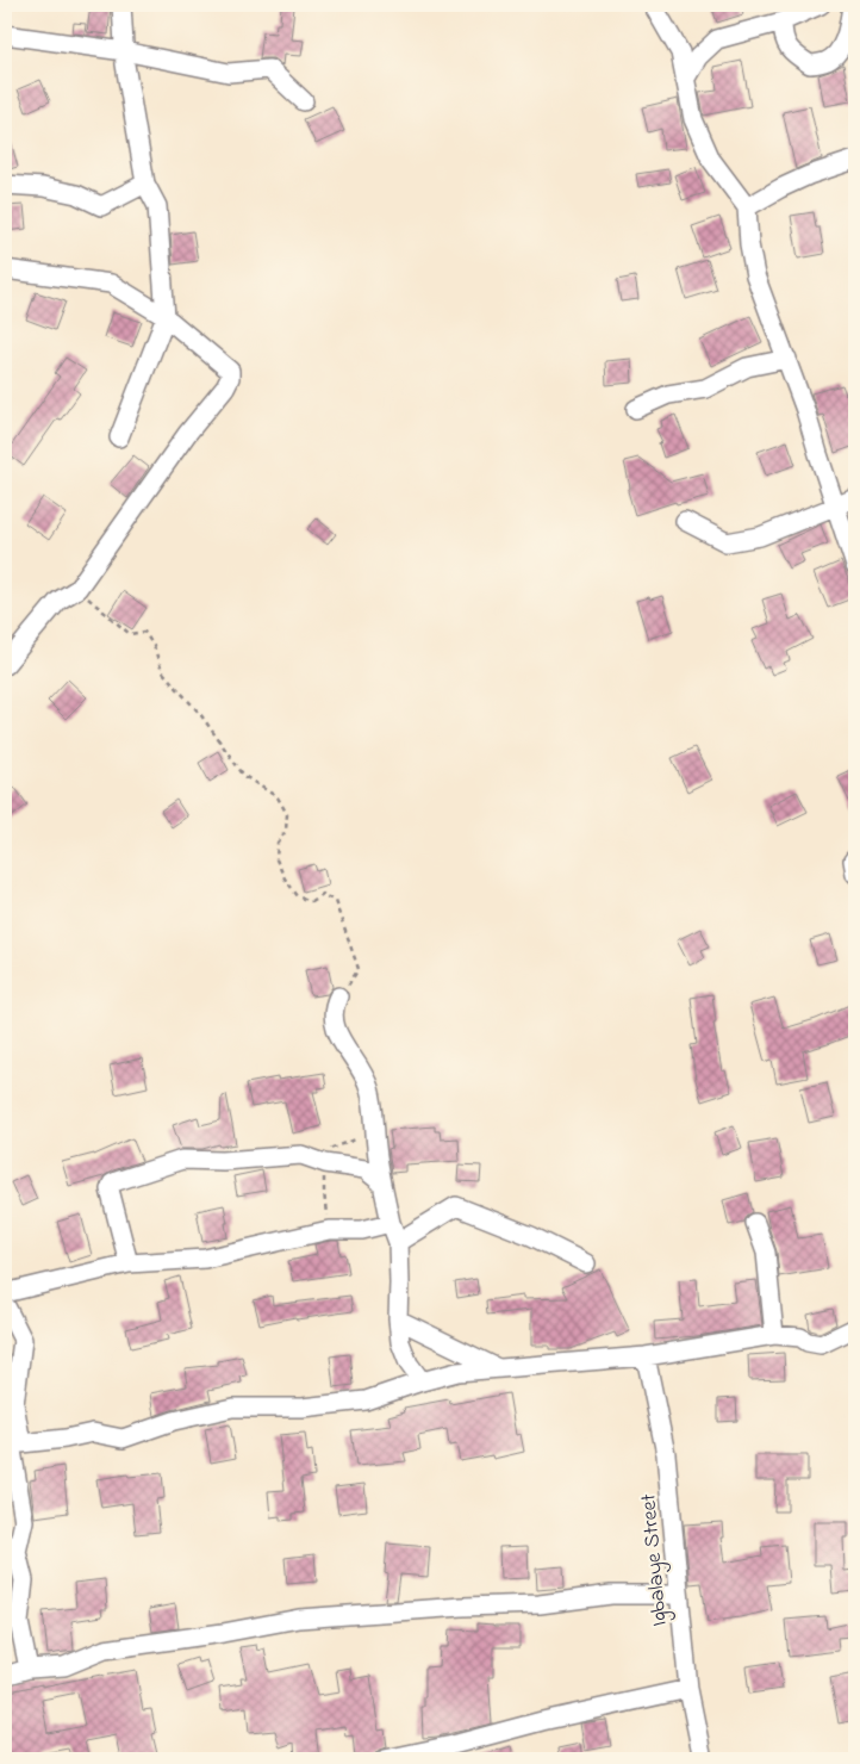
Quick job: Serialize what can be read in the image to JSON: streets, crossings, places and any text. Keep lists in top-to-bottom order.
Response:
{
  "streets": {
    "street": ["Igbalaye Street"]
  }
}
